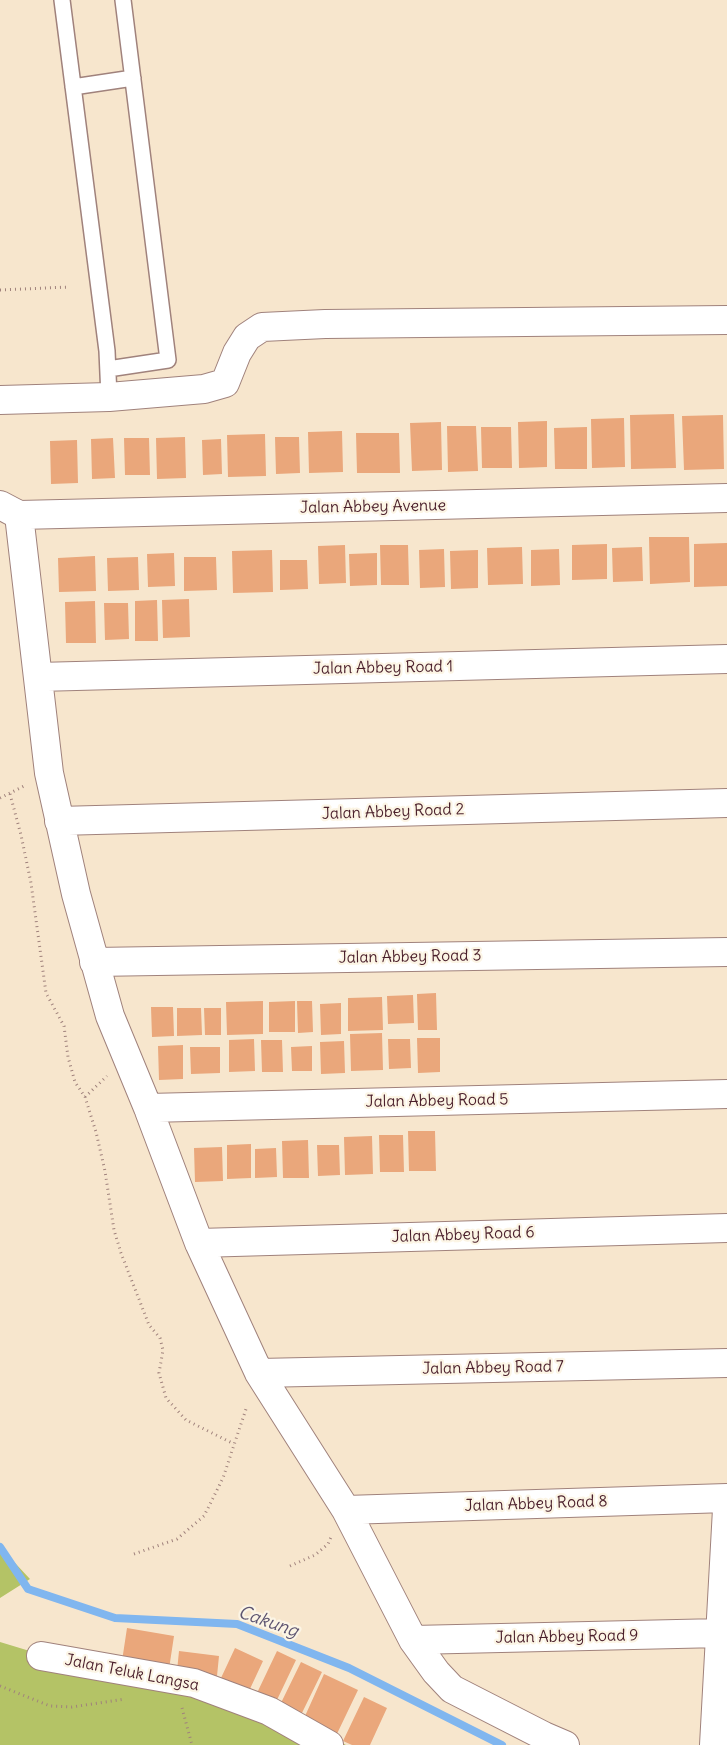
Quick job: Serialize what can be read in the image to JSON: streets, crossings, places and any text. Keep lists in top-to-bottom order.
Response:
{
  "streets": {
    "street": [
      "Jalan Abbey Avenue",
      "Jalan Abbey Road 1",
      "Jalan Abbey Road 2",
      "Jalan Abbey Road 3",
      "Jalan Abbey Road 5",
      "Jalan Abbey Road 6",
      "Jalan Abbey Road 7",
      "Jalan Abbey Road 8",
      "Jalan Abbey Road 9",
      "Jalan Teluk Langsa"
    ]
  },
  "water": ["Cakung"]
}
